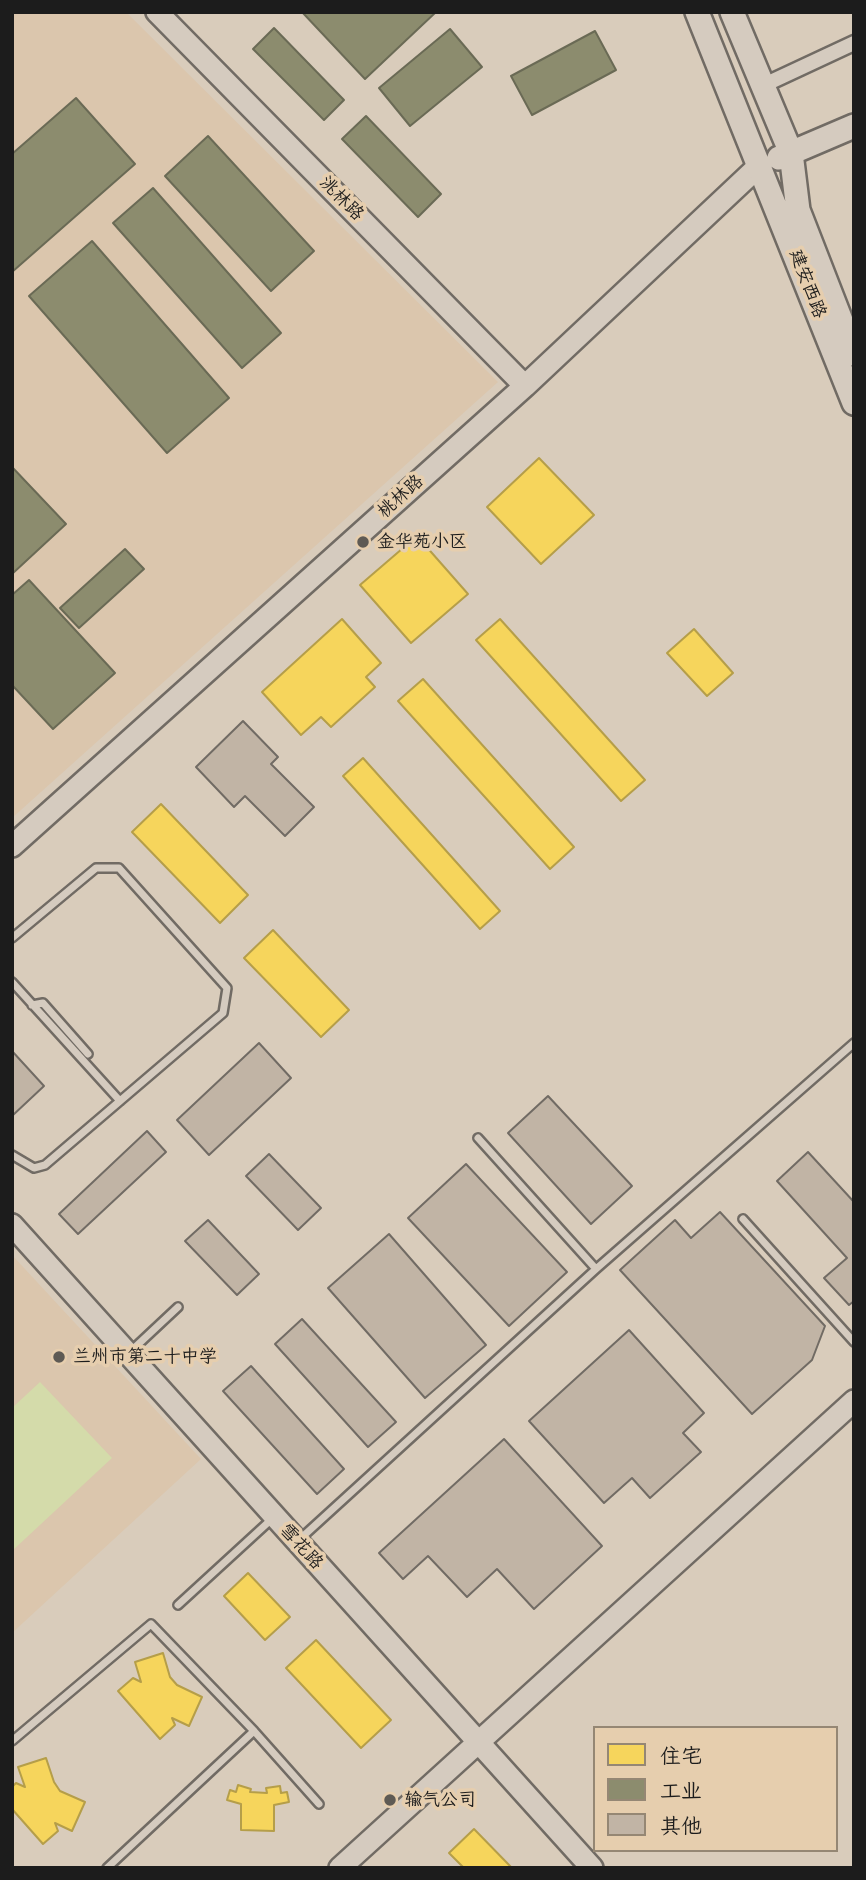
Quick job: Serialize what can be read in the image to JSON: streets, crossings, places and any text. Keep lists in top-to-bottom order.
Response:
{
  "streets": {
    "main road": ["建安西路", "桃林路"],
    "street": ["洮林路", "雪花路"]
  },
  "crossings": [
    ["洮林路", "桃林路"],
    ["建安西路", "桃林路"]
  ],
  "places": ["金华苑小区", "兰州市第二十中学", "输气公司"],
  "legend": ["住宅", "工业", "其他"]
}
